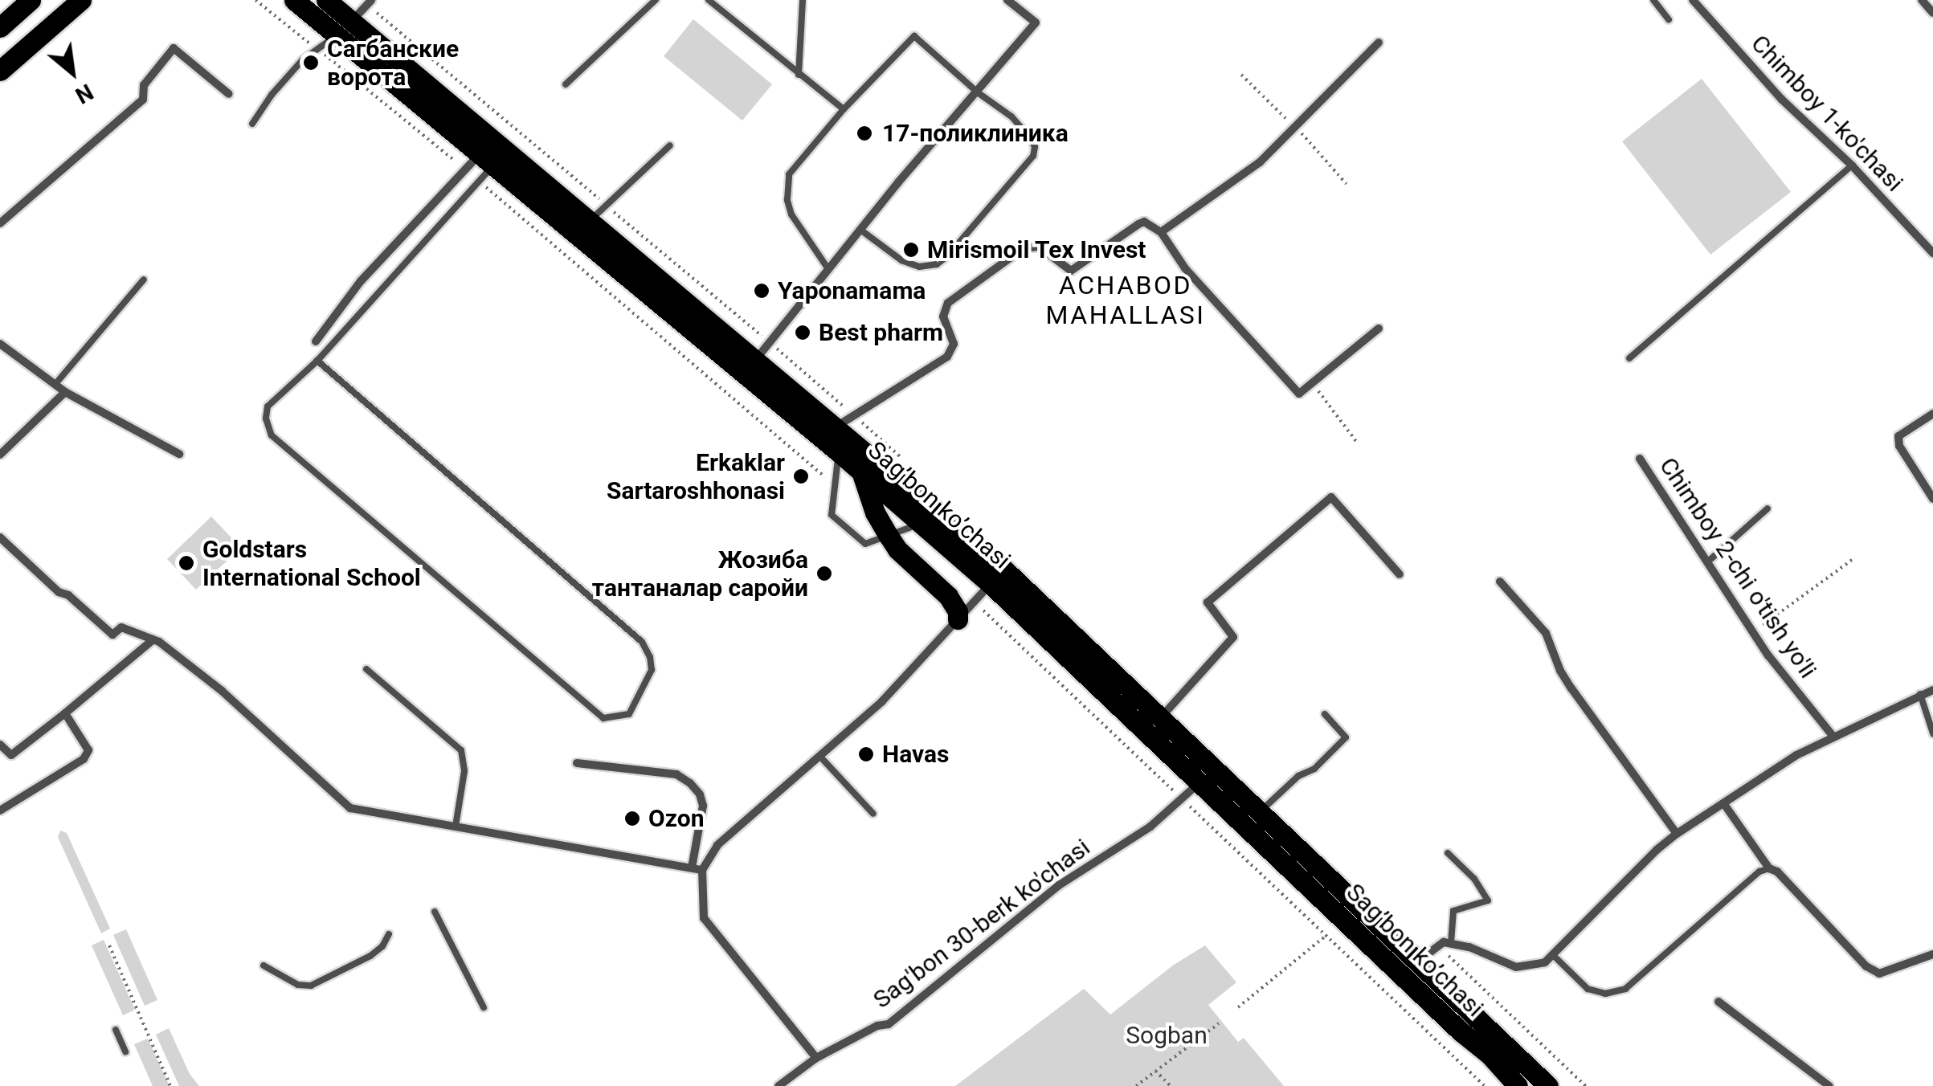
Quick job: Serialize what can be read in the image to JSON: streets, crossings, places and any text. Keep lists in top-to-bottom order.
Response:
{
  "streets": {
    "main road": ["Sag’bon ko’chasi"],
    "street": ["Chimboy 1-ko'chasi", "Chimboy 2-chi o'tish yo'li", "Sag'bon 30-berk ko'chasi"]
  },
  "crossings": [
    ["Sag’bon ko’chasi", "Sag'bon 30-berk ko'chasi"]
  ],
  "districts": ["ACHABOD MAHALLASI"],
  "parks": ["Sogban"],
  "places": [
    "Сагбанские ворота",
    "17-поликлиника",
    "Mirismoil Tex Invest",
    "Yaponamama",
    "Best pharm",
    "Erkaklar Sartaroshhonasi",
    "Goldstars International School",
    "Жозиба тантаналар саройи",
    "Havas",
    "Ozon"
  ],
  "north": "bottom right"
}
